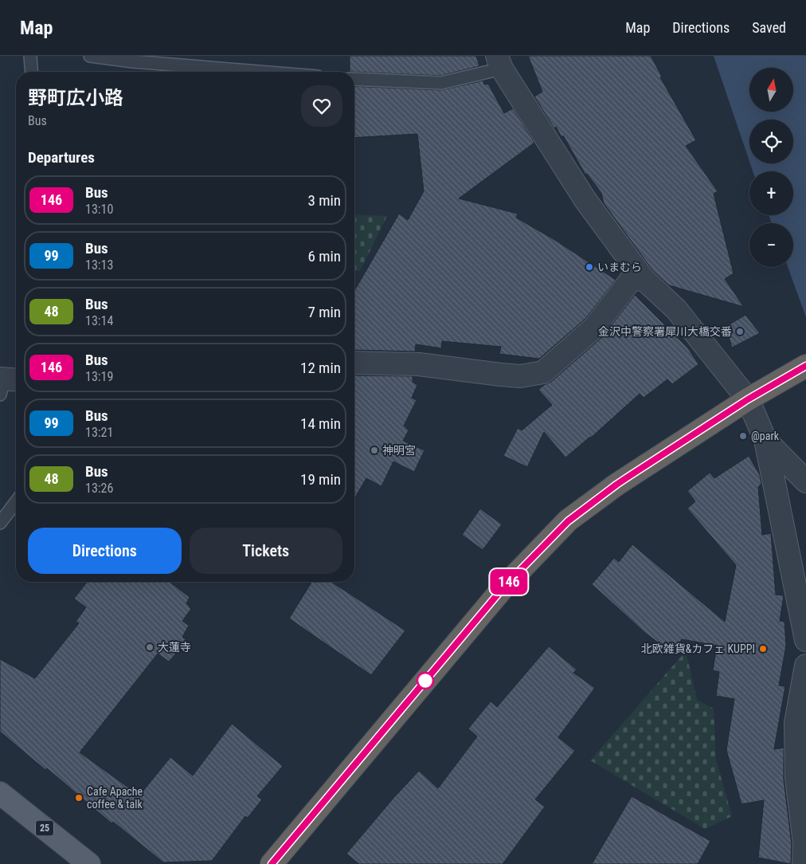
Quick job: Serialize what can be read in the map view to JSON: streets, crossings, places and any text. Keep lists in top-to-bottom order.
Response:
{
  "streets": {
    "main road": ["25"]
  },
  "places": [
    "いまむら",
    "金沢中警察署犀川大橋交番",
    "@park",
    "神明宮",
    "大蓮寺",
    "北欧雑貨&カフェ KUPPI",
    "Cafe Apache coffee & talk"
  ],
  "lines": ["bus line 146"],
  "north": "top",
  "page": {
    "header": "Map",
    "nav": ["Map", "Directions", "Saved"],
    "on_map": "146",
    "map_buttons": ["+", "−"],
    "heading": [
      ["野町広小路", "Bus"],
      "Departures"
    ],
    "list": [
      {
        "mark": "146",
        "name": "Bus",
        "note": "13:10",
        "value": "3 min"
      },
      {
        "mark": "99",
        "name": "Bus",
        "note": "13:13",
        "value": "6 min"
      },
      {
        "mark": "48",
        "name": "Bus",
        "note": "13:14",
        "value": "7 min"
      },
      {
        "mark": "146",
        "name": "Bus",
        "note": "13:19",
        "value": "12 min"
      },
      {
        "mark": "99",
        "name": "Bus",
        "note": "13:21",
        "value": "14 min"
      },
      {
        "mark": "48",
        "name": "Bus",
        "note": "13:26",
        "value": "19 min"
      }
    ],
    "buttons": ["Directions", "Tickets"]
  }
}
